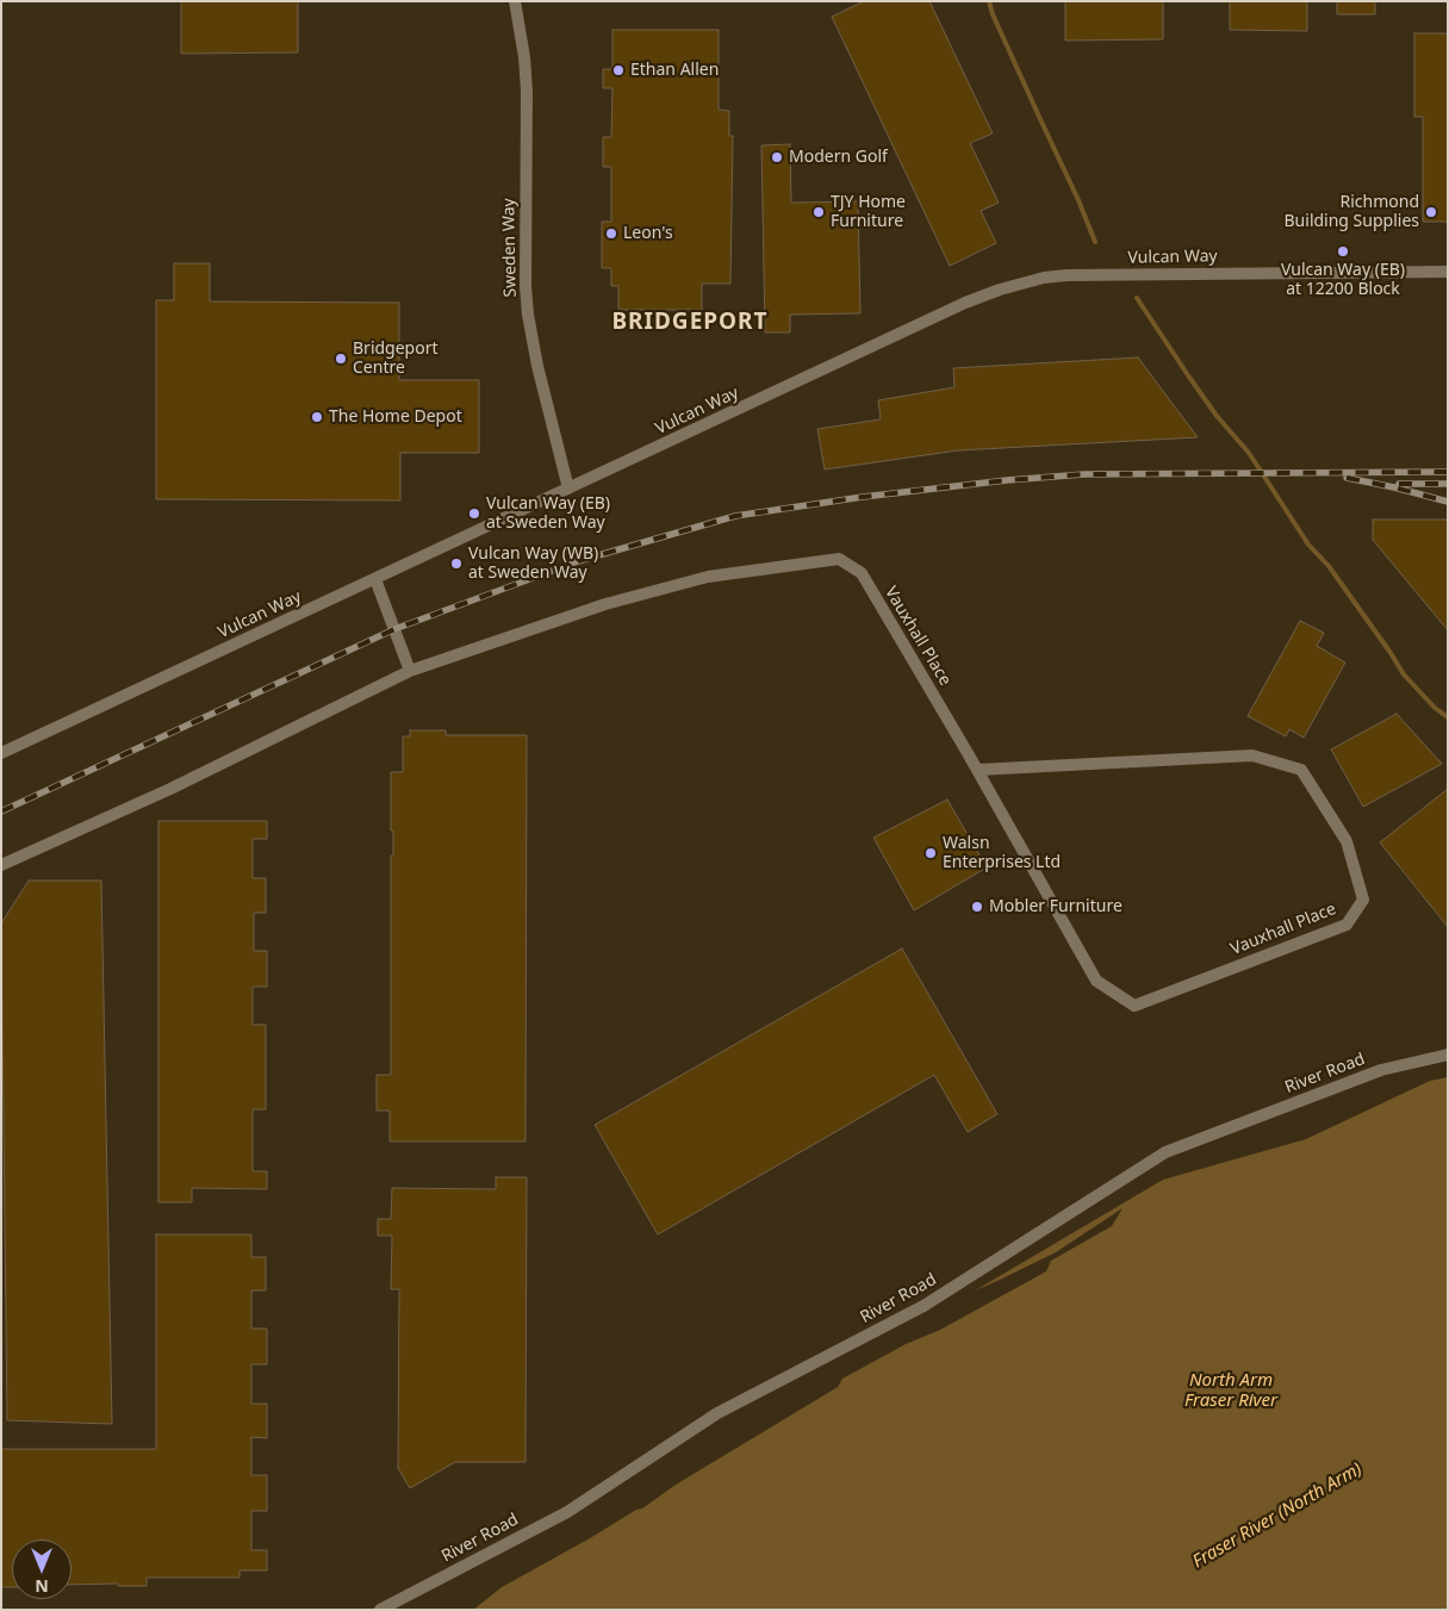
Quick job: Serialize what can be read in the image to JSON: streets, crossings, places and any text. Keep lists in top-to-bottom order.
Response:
{
  "streets": {
    "street": [
      "Sweden Way",
      "Vulcan Way",
      "Vauxhall Place",
      "River Road"
    ]
  },
  "crossings": [
    ["Sweden Way", "Vulcan Way"]
  ],
  "districts": ["BRIDGEPORT"],
  "water": ["North Arm Fraser River", "Fraser River (North Arm)"],
  "places": [
    "Ethan Allen",
    "Modern Golf",
    "TJY Home Furniture",
    "Richmond Building Supplies",
    "Leon's",
    "Vulcan Way (EB) at 12200 Block",
    "Bridgeport Centre",
    "The Home Depot",
    "Vulcan Way (EB) at Sweden Way",
    "Vulcan Way (WB) at Sweden Way",
    "Walsn Enterprises Ltd",
    "Mobler Furniture"
  ],
  "north": "bottom"
}
